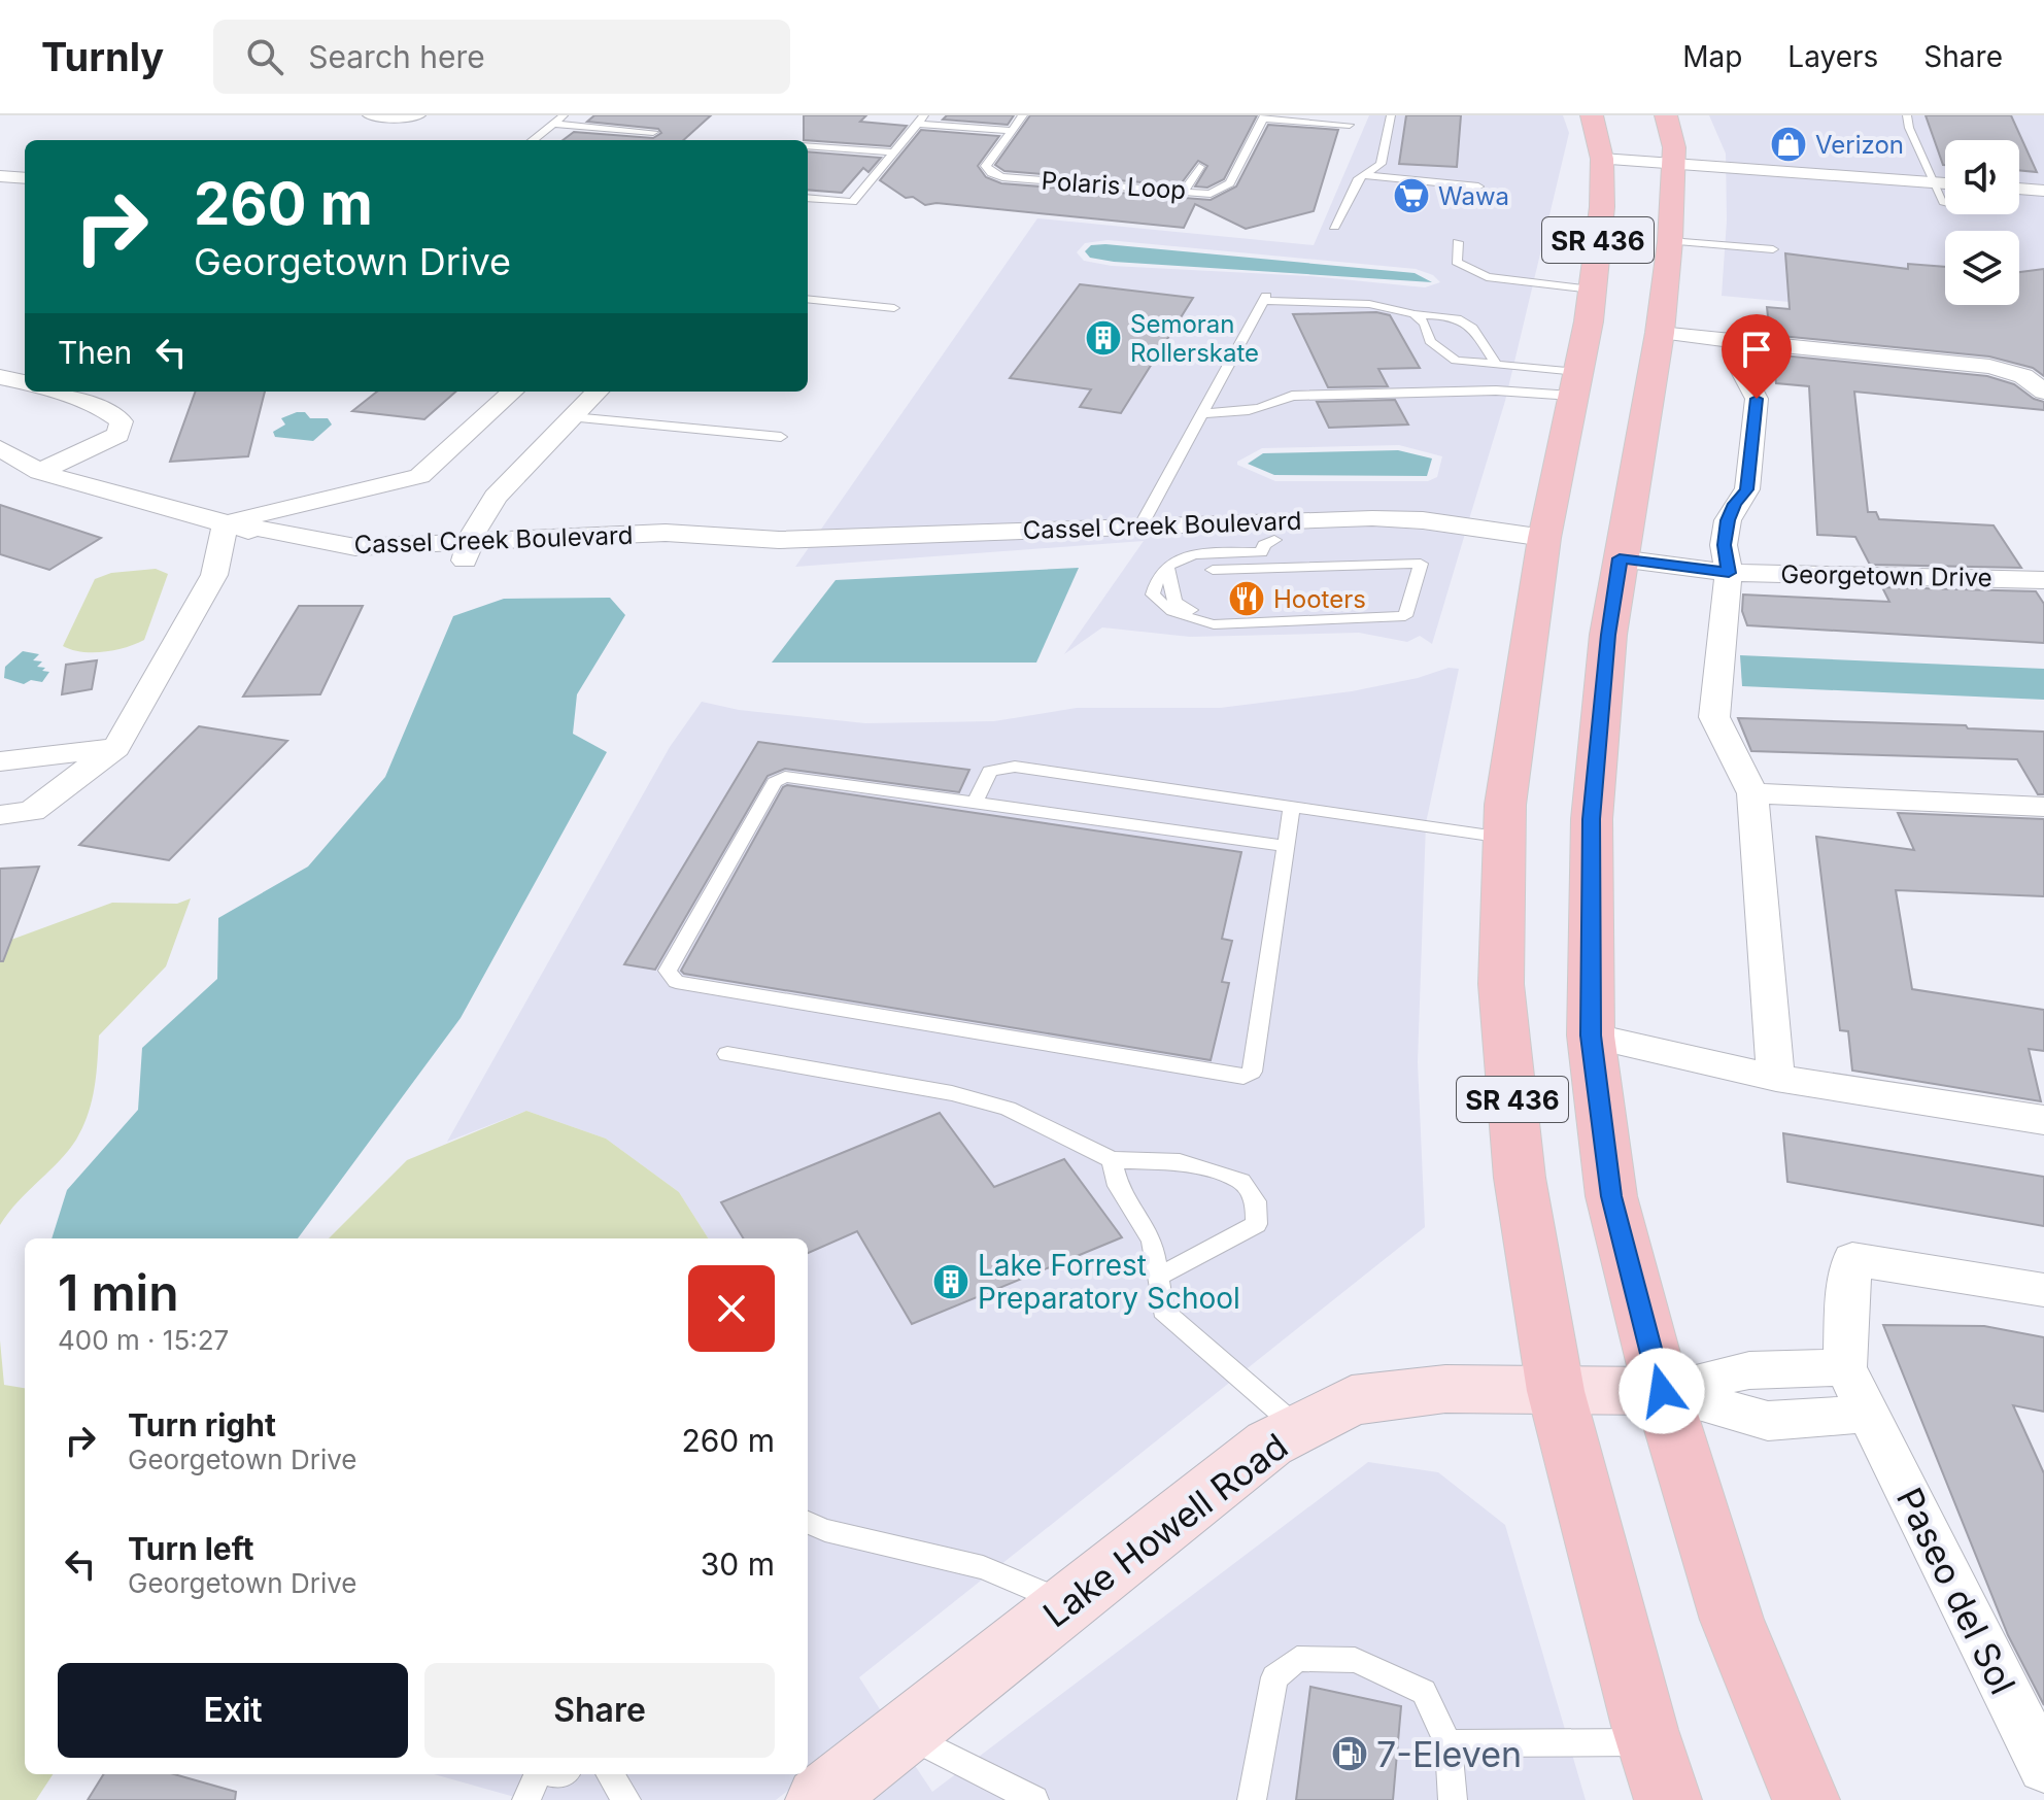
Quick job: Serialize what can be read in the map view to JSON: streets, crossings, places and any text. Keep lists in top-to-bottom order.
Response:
{
  "streets": {
    "main road": ["SR 436"],
    "street": [
      "Cassel Creek Boulevard",
      "Georgetown Drive",
      "Lake Howell Road",
      "Paseo del Sol"
    ],
    "lane": ["Polaris Loop"]
  },
  "crossings": [
    ["SR 436", "Cassel Creek Boulevard"],
    ["SR 436", "Georgetown Drive"],
    ["SR 436", "Lake Howell Road"]
  ],
  "places": {
    "shop": ["Verizon"],
    "supermarket": ["Wawa"],
    "building": ["Semoran Rollerskate", "Lake Forrest Preparatory School"],
    "restaurant": ["Hooters"],
    "fuel station": ["7-Eleven"]
  },
  "page": {
    "header": "Turnly",
    "search": "Search here",
    "nav": ["Map", "Layers", "Share"],
    "turn": ["260 m", "Georgetown Drive"],
    "then": "Then",
    "heading": ["1 min", "400 m · 15:27"],
    "list": [
      {
        "name": "Turn right",
        "note": "Georgetown Drive",
        "value": "260 m"
      },
      {
        "name": "Turn left",
        "note": "Georgetown Drive",
        "value": "30 m"
      }
    ],
    "buttons": ["Exit", "Share"]
  }
}
